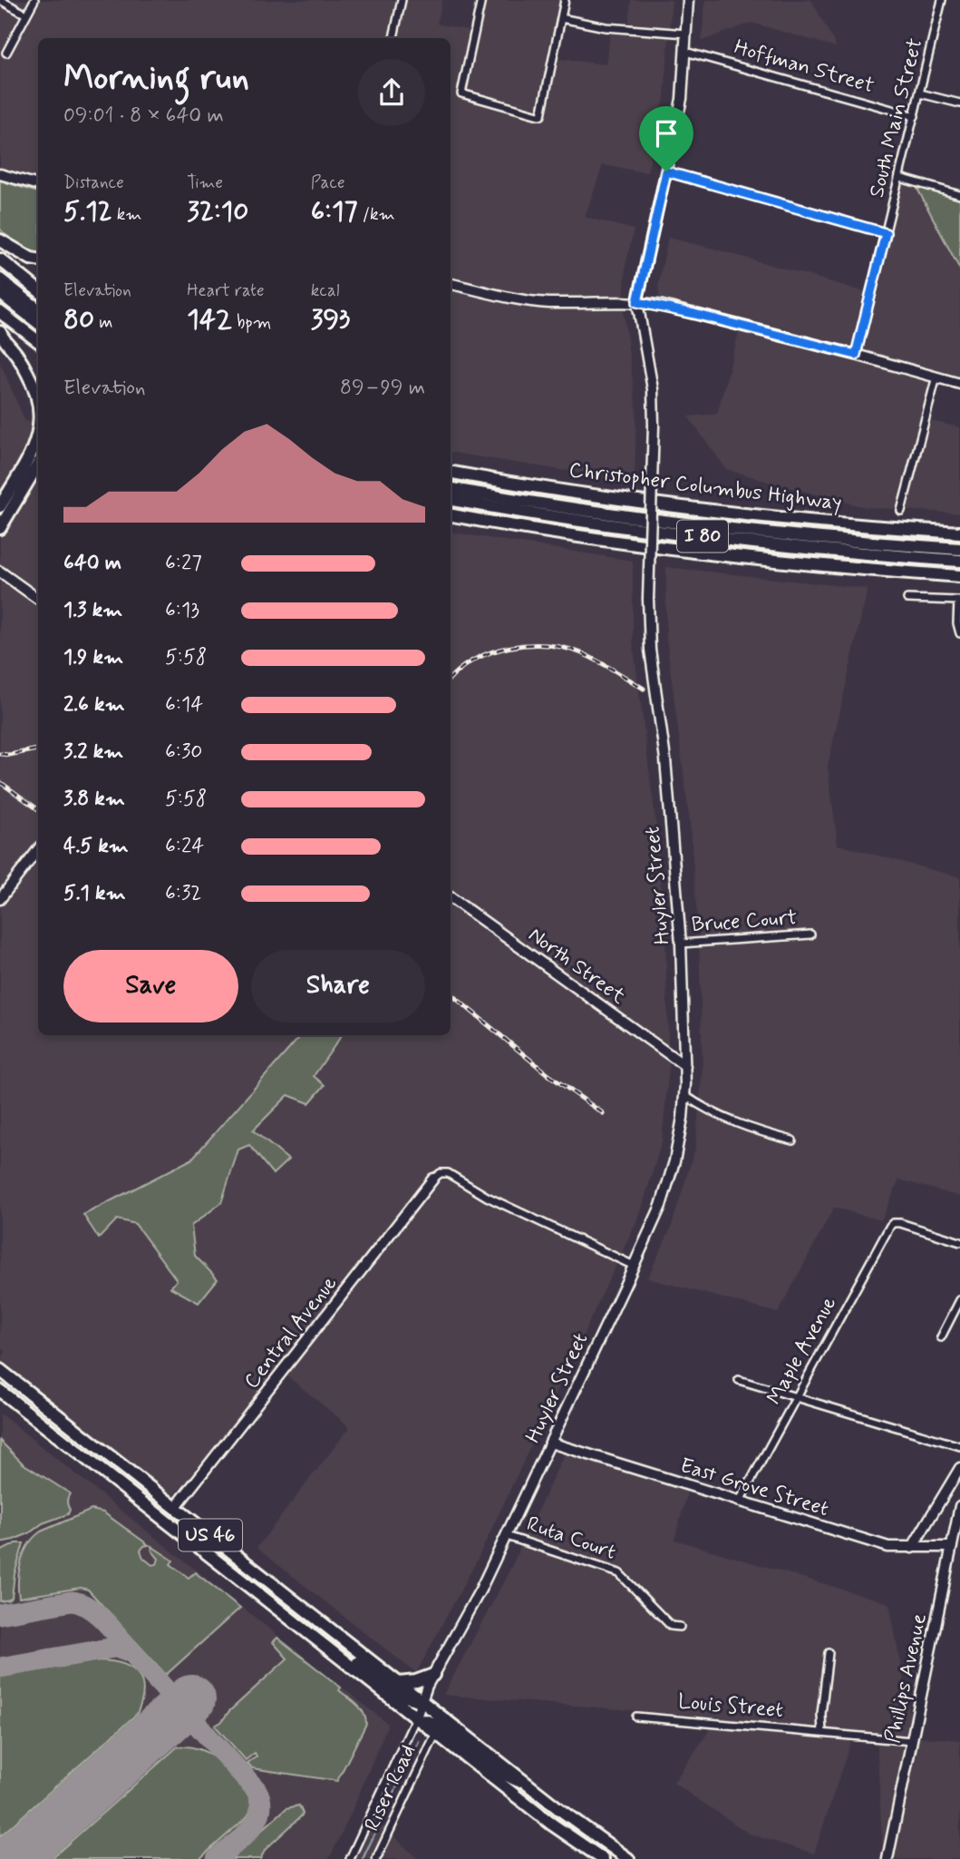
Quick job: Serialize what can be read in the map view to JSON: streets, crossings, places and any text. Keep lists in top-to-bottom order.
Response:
{
  "streets": {
    "highway": ["Christopher Columbus Highway", "I 80", "US 46"],
    "street": [
      "Hoffman Street",
      "South Main Street",
      "Huyler Street",
      "Bruce Court",
      "North Street",
      "Central Avenue",
      "Maple Avenue",
      "East Grove Street",
      "Ruta Court",
      "Phillips Avenue",
      "Louis Street",
      "Riser Road"
    ]
  },
  "crossings": [
    ["Hoffman Street", "South Main Street"],
    ["Hoffman Street", "Huyler Street"],
    ["Huyler Street", "Bruce Court"],
    ["Huyler Street", "North Street"],
    ["Huyler Street", "East Grove Street"],
    ["Huyler Street", "US 46"],
    ["Huyler Street", "Ruta Court"],
    ["Central Avenue", "US 46"],
    ["Maple Avenue", "East Grove Street"],
    ["East Grove Street", "Phillips Avenue"],
    ["US 46", "Riser Road"],
    ["Phillips Avenue", "Louis Street"]
  ],
  "page": {
    "heading": ["Morning run", "09:01 · 8 × 640 m"],
    "stats": [
      ["Distance", "5.12 km"],
      ["Time", "32:10"],
      ["Pace", "6:17 /km"],
      ["Elevation", "80 m"],
      ["Heart rate", "142 bpm"],
      ["kcal", "393"]
    ],
    "chart": ["Elevation", "89–99 m"],
    "list": [
      {
        "name": "640 m",
        "note": "6:27"
      },
      {
        "name": "1.3 km",
        "note": "6:13"
      },
      {
        "name": "1.9 km",
        "note": "5:58"
      },
      {
        "name": "2.6 km",
        "note": "6:14"
      },
      {
        "name": "3.2 km",
        "note": "6:30"
      },
      {
        "name": "3.8 km",
        "note": "5:58"
      },
      {
        "name": "4.5 km",
        "note": "6:24"
      },
      {
        "name": "5.1 km",
        "note": "6:32"
      }
    ],
    "buttons": ["Save", "Share"]
  }
}
